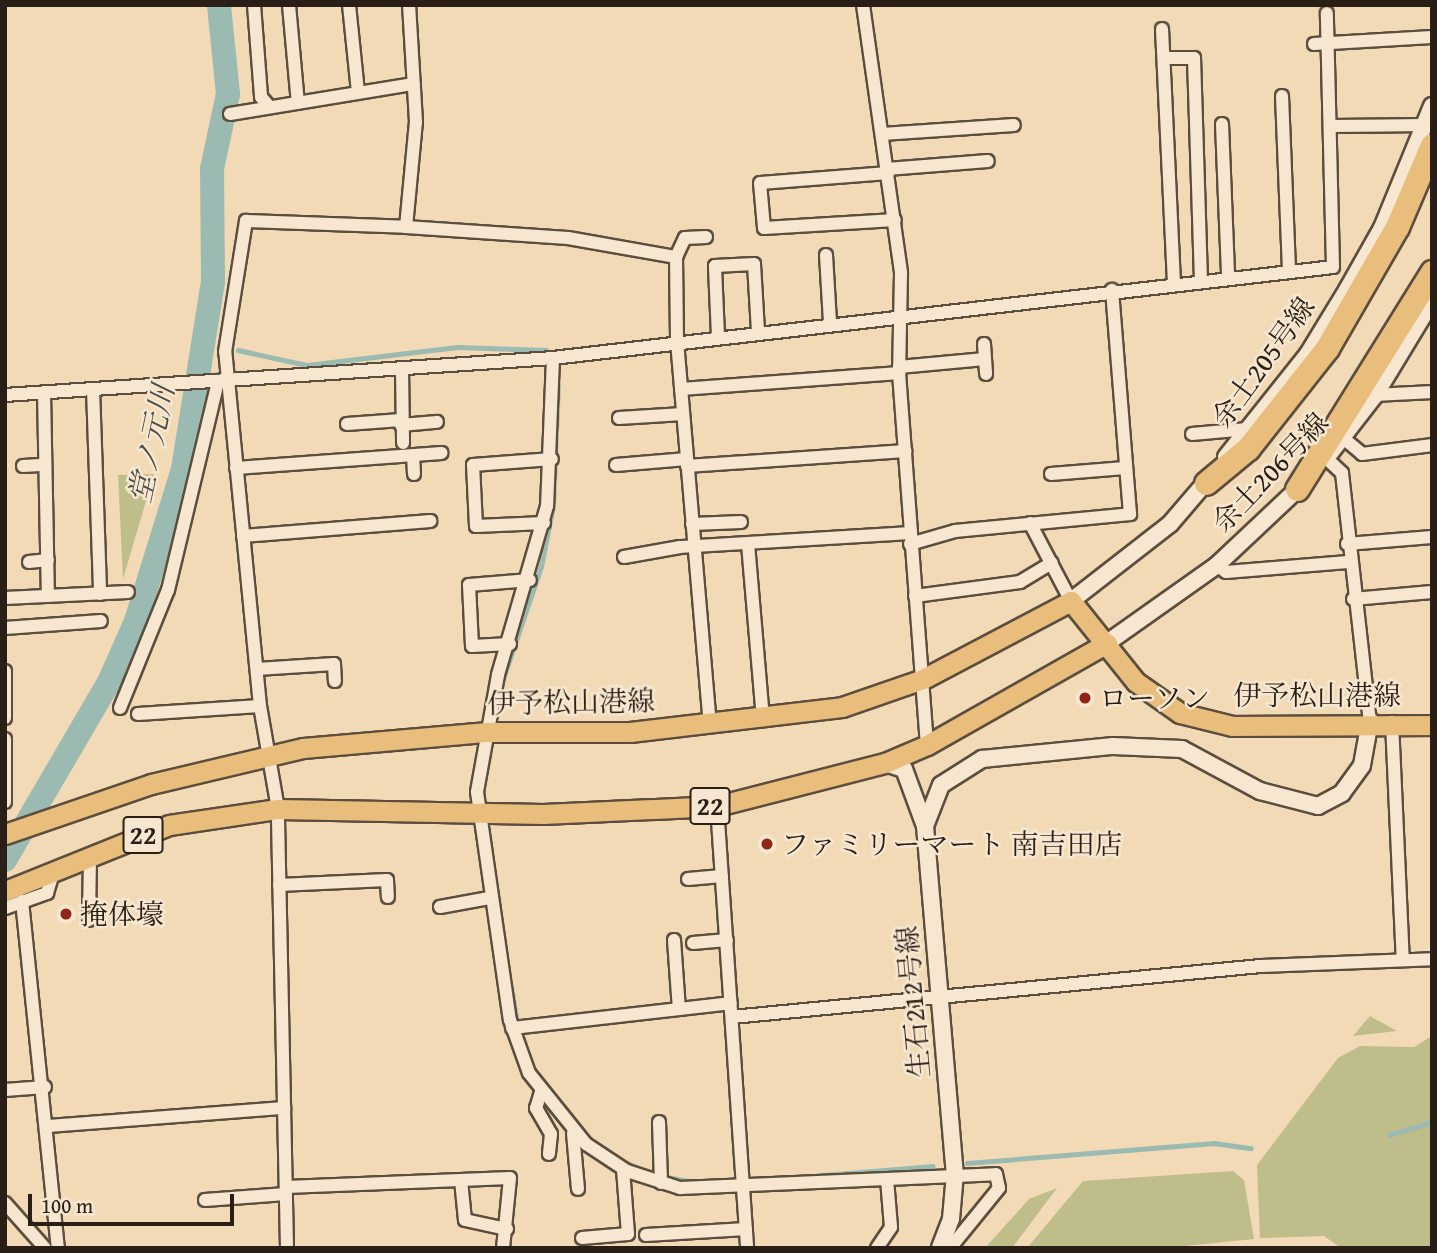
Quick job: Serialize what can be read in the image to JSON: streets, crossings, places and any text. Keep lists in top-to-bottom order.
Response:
{
  "streets": {
    "main road": ["伊予松山港線", "22"],
    "street": ["余土205号線", "余土206号線", "生石212号線"]
  },
  "crossings": [
    ["余土205号線", "伊予松山港線"],
    ["余土206号線", "伊予松山港線"],
    ["余土206号線", "22"],
    ["伊予松山港線", "22"]
  ],
  "water": ["堂ノ元川"],
  "places": ["ローソン", "ファミリーマート 南吉田店", "掩体壕"],
  "scale_bar": "100 m"
}
